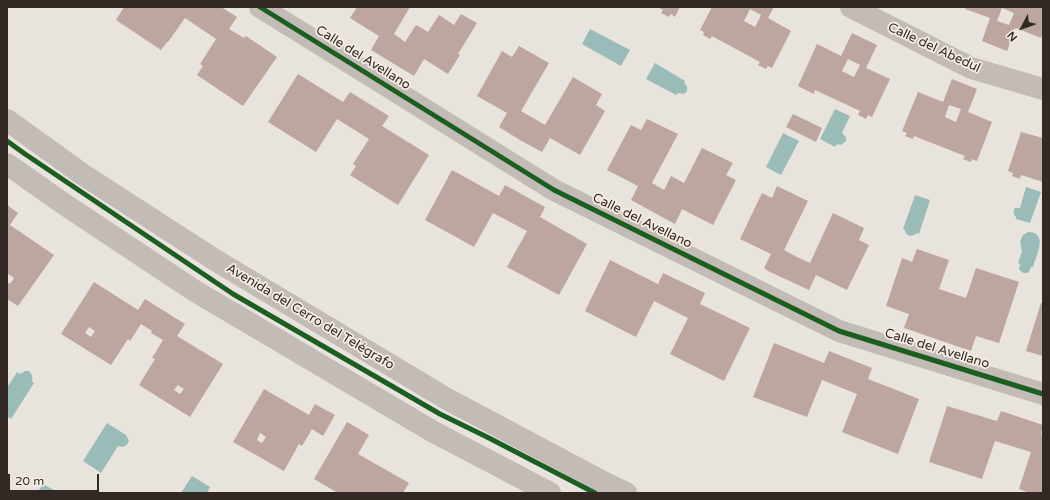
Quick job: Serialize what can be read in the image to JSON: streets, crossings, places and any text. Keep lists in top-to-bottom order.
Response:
{
  "streets": {
    "street": ["Calle del Abedul", "Calle del Avellano", "Avenida del Cerro del Telégrafo"]
  },
  "scale_bar": "20 m",
  "north": "bottom left"
}
